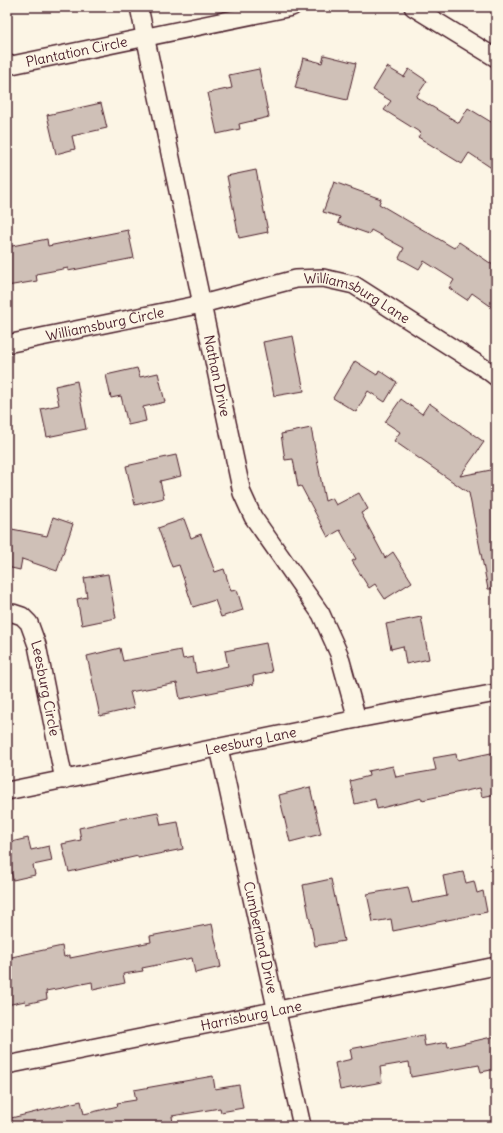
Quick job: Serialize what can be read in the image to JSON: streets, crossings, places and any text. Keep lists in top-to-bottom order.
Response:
{
  "streets": {
    "street": [
      "Plantation Circle",
      "Williamsburg Lane",
      "Williamsburg Circle",
      "Nathan Drive",
      "Leesburg Circle",
      "Leesburg Lane",
      "Cumberland Drive",
      "Harrisburg Lane"
    ]
  },
  "crossings": [
    ["Plantation Circle", "Nathan Drive"],
    ["Williamsburg Lane", "Williamsburg Circle"],
    ["Williamsburg Lane", "Nathan Drive"],
    ["Williamsburg Circle", "Nathan Drive"],
    ["Nathan Drive", "Leesburg Lane"],
    ["Leesburg Circle", "Leesburg Lane"],
    ["Leesburg Lane", "Cumberland Drive"],
    ["Cumberland Drive", "Harrisburg Lane"]
  ]
}
